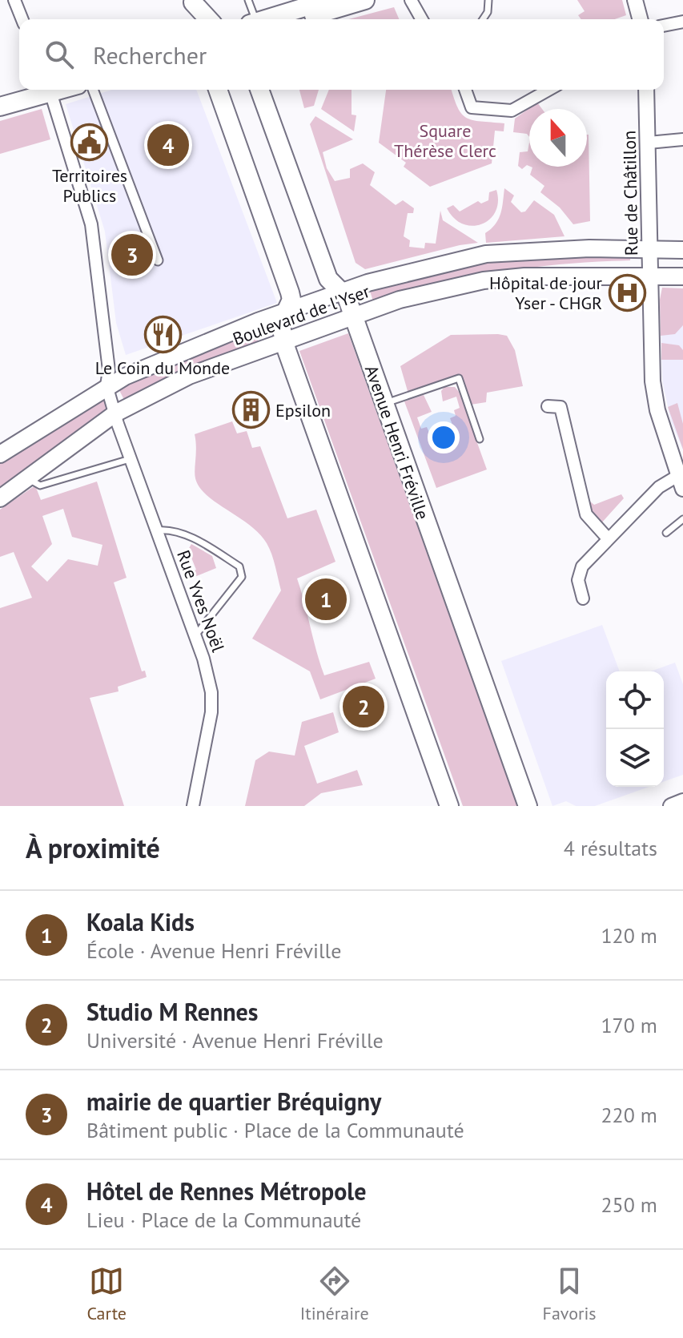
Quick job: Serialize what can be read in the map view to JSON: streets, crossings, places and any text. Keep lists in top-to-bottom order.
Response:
{
  "streets": {
    "main road": ["Boulevard de l'Yser", "Avenue Henri Fréville"],
    "street": ["Rue de Châtillon", "Rue Yves Noël"]
  },
  "crossings": [
    ["Rue de Châtillon", "Boulevard de l'Yser"],
    ["Boulevard de l'Yser", "Avenue Henri Fréville"],
    ["Boulevard de l'Yser", "Rue Yves Noël"]
  ],
  "parks": ["Square Thérèse Clerc"],
  "places": {
    "public building": ["Territoires Publics"],
    "hospital": ["Hôpital de jour Yser - CHGR"],
    "restaurant": ["Le Coin du Monde"],
    "building": ["Epsilon"]
  },
  "north": "top",
  "page": {
    "search": "Rechercher",
    "pins": [
      "4",
      "3",
      "1",
      "2"
    ],
    "heading": ["À proximité", "4 résultats"],
    "list": [
      {
        "mark": "1",
        "name": "Koala Kids",
        "note": "École · Avenue Henri Fréville",
        "value": "120 m"
      },
      {
        "mark": "2",
        "name": "Studio M Rennes",
        "note": "Université · Avenue Henri Fréville",
        "value": "170 m"
      },
      {
        "mark": "3",
        "name": "mairie de quartier Bréquigny",
        "note": "Bâtiment public · Place de la Communauté",
        "value": "220 m"
      },
      {
        "mark": "4",
        "name": "Hôtel de Rennes Métropole",
        "note": "Lieu · Place de la Communauté",
        "value": "250 m"
      }
    ],
    "nav": ["Carte", "Itinéraire", "Favoris"]
  }
}
